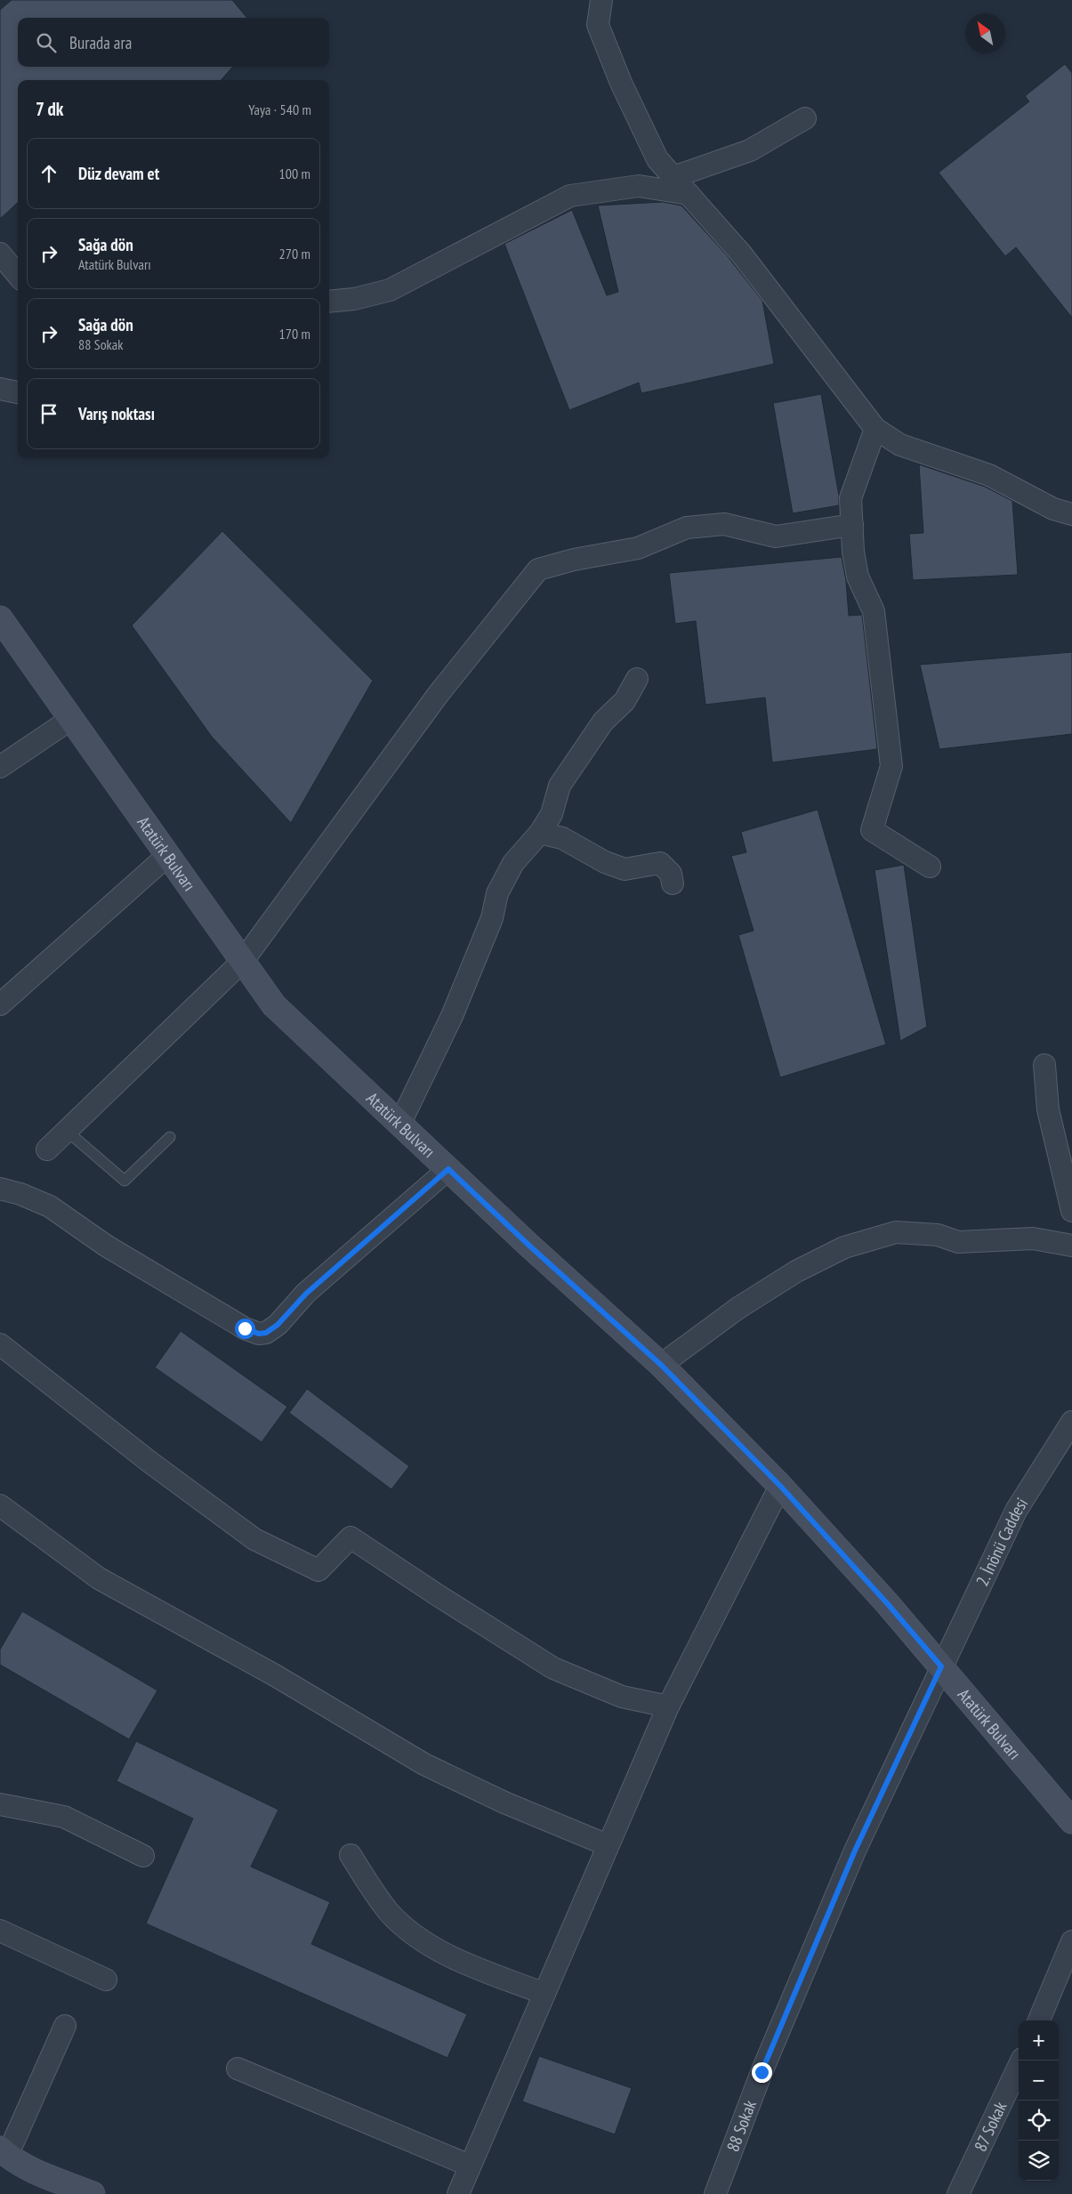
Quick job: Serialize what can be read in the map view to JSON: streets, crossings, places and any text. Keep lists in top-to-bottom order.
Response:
{
  "streets": {
    "street": [
      "Atatürk Bulvarı",
      "2. İnönü Caddesi",
      "88 Sokak",
      "87 Sokak"
    ]
  },
  "crossings": [
    ["Atatürk Bulvarı", "2. İnönü Caddesi"],
    ["Atatürk Bulvarı", "88 Sokak"],
    ["2. İnönü Caddesi", "88 Sokak"]
  ],
  "north": "top left",
  "page": {
    "search": "Burada ara",
    "heading": ["7 dk", "Yaya · 540 m"],
    "list": [
      ["Düz devam et", "100 m"],
      ["Sağa dön", "Atatürk Bulvarı", "270 m"],
      ["Sağa dön", "88 Sokak", "170 m"],
      "Varış noktası"
    ],
    "map_buttons": ["+", "−"]
  }
}
